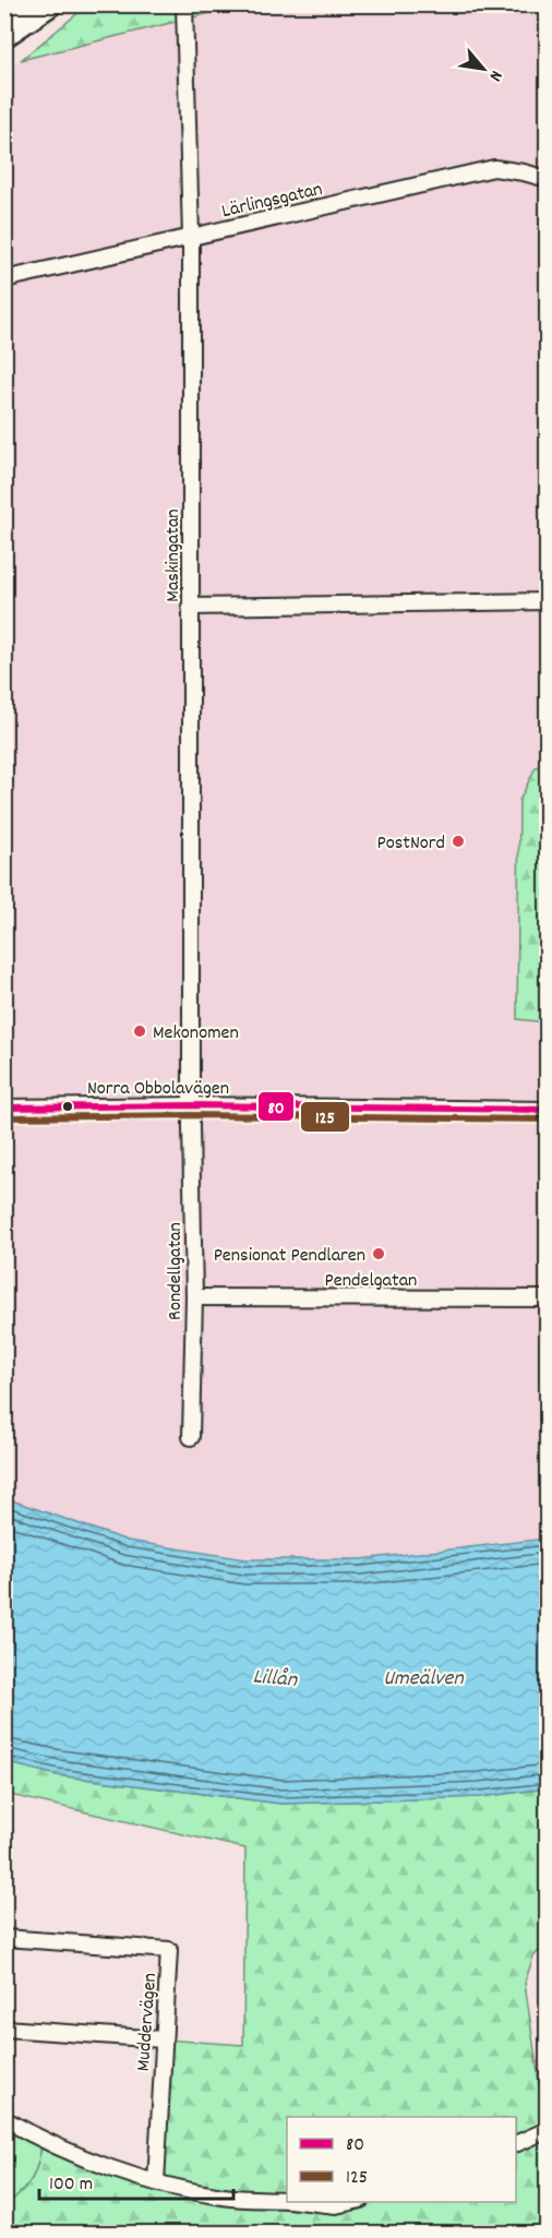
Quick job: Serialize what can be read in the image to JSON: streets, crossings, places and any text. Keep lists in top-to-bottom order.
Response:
{
  "streets": {
    "street": [
      "Lärlingsgatan",
      "Maskingatan",
      "Norra Obbolavägen",
      "Rondellgatan",
      "Pendelgatan",
      "Muddervägen"
    ]
  },
  "crossings": [
    ["Lärlingsgatan", "Maskingatan"],
    ["Maskingatan", "Norra Obbolavägen"],
    ["Maskingatan", "Rondellgatan"],
    ["Norra Obbolavägen", "Rondellgatan"],
    ["Rondellgatan", "Pendelgatan"]
  ],
  "water": ["Lillån", "Umeälven"],
  "places": ["PostNord", "Mekonomen", "Pensionat Pendlaren"],
  "lines": ["transit line 80", "transit line 125"],
  "legend": ["80", "125"],
  "scale_bar": "100 m",
  "north": "bottom right"
}
